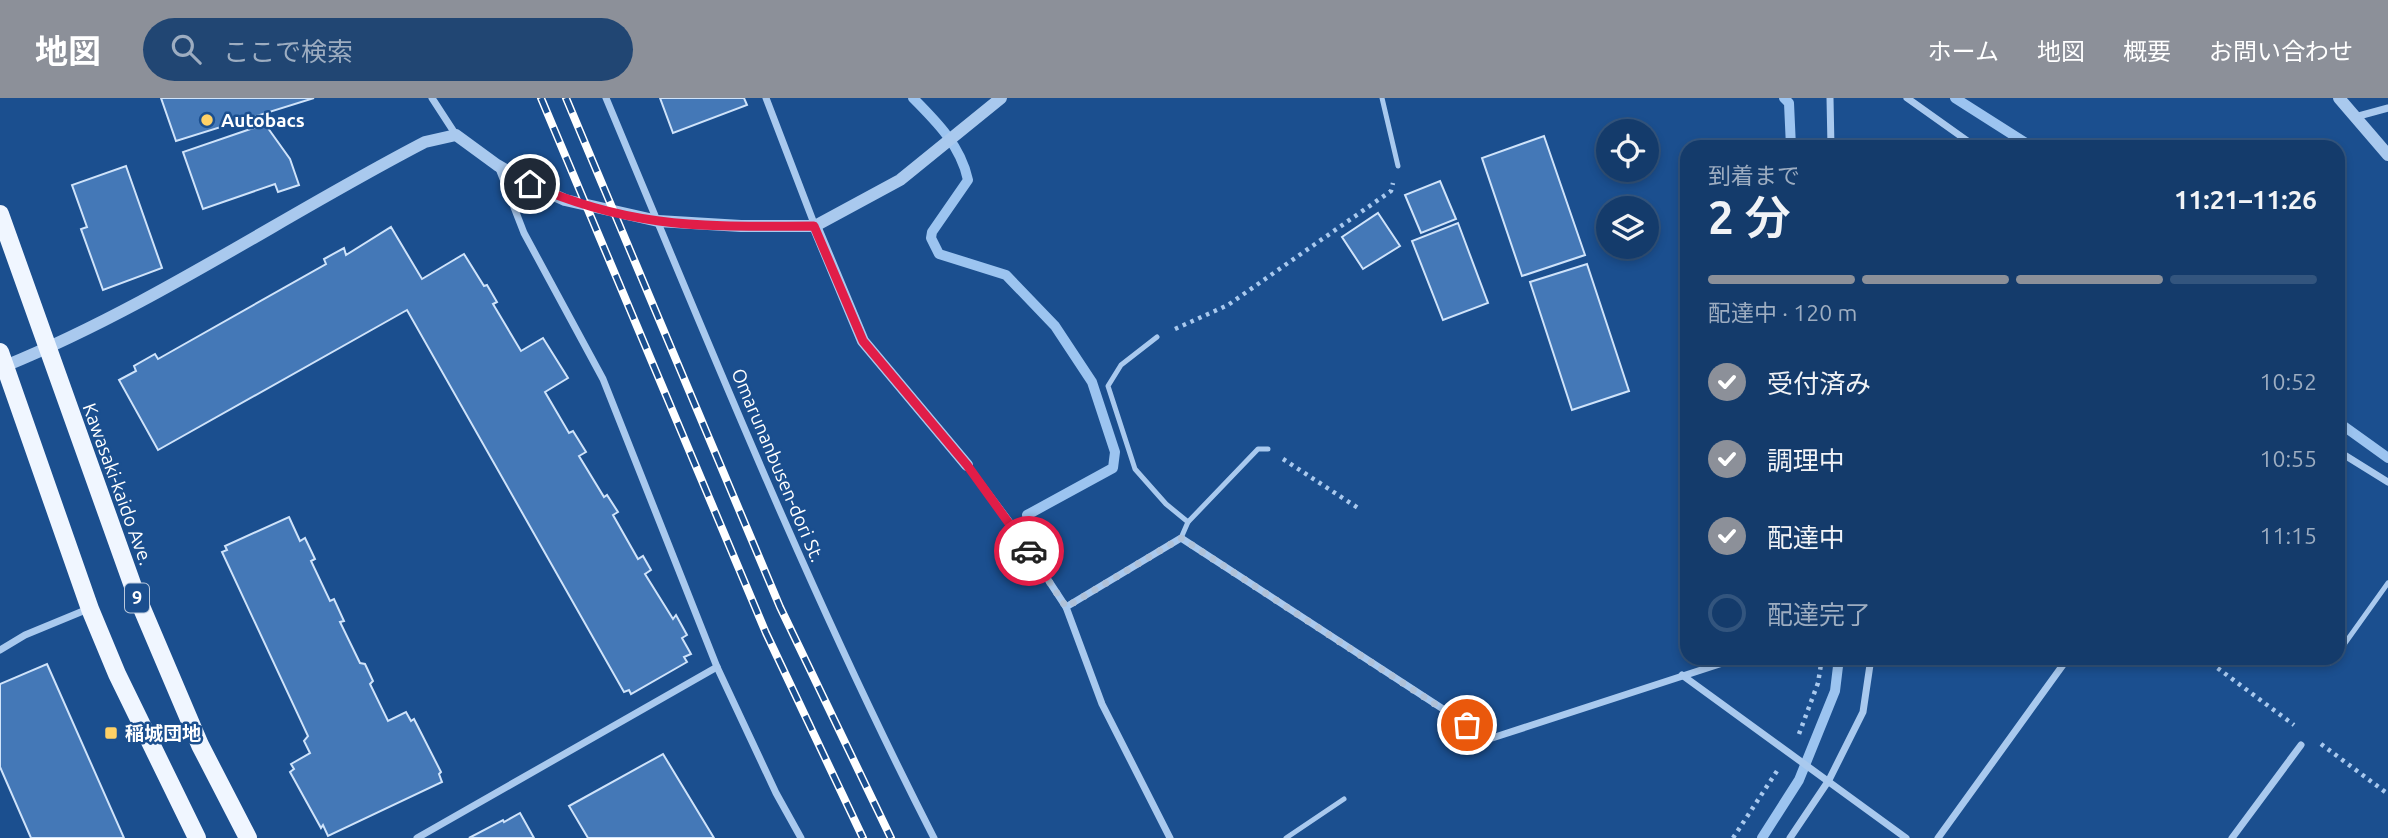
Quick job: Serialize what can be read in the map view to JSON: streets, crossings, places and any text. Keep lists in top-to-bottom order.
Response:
{
  "streets": {
    "main road": ["Kawasaki-kaido Ave.", "9"],
    "street": ["Omarunanbusen-dori St."]
  },
  "places": {
    "other": ["Autobacs"],
    "transit": ["稲城団地"]
  },
  "page": {
    "header": "地図",
    "search": "ここで検索",
    "nav": [
      "ホーム",
      "地図",
      "概要",
      "お問い合わせ"
    ],
    "heading": ["2 分", "到着まで", "11:21–11:26"],
    "bar": "配達中 · 120 m",
    "list": [
      ["受付済み", "10:52"],
      ["調理中", "10:55"],
      ["配達中", "11:15"],
      "配達完了"
    ]
  }
}
